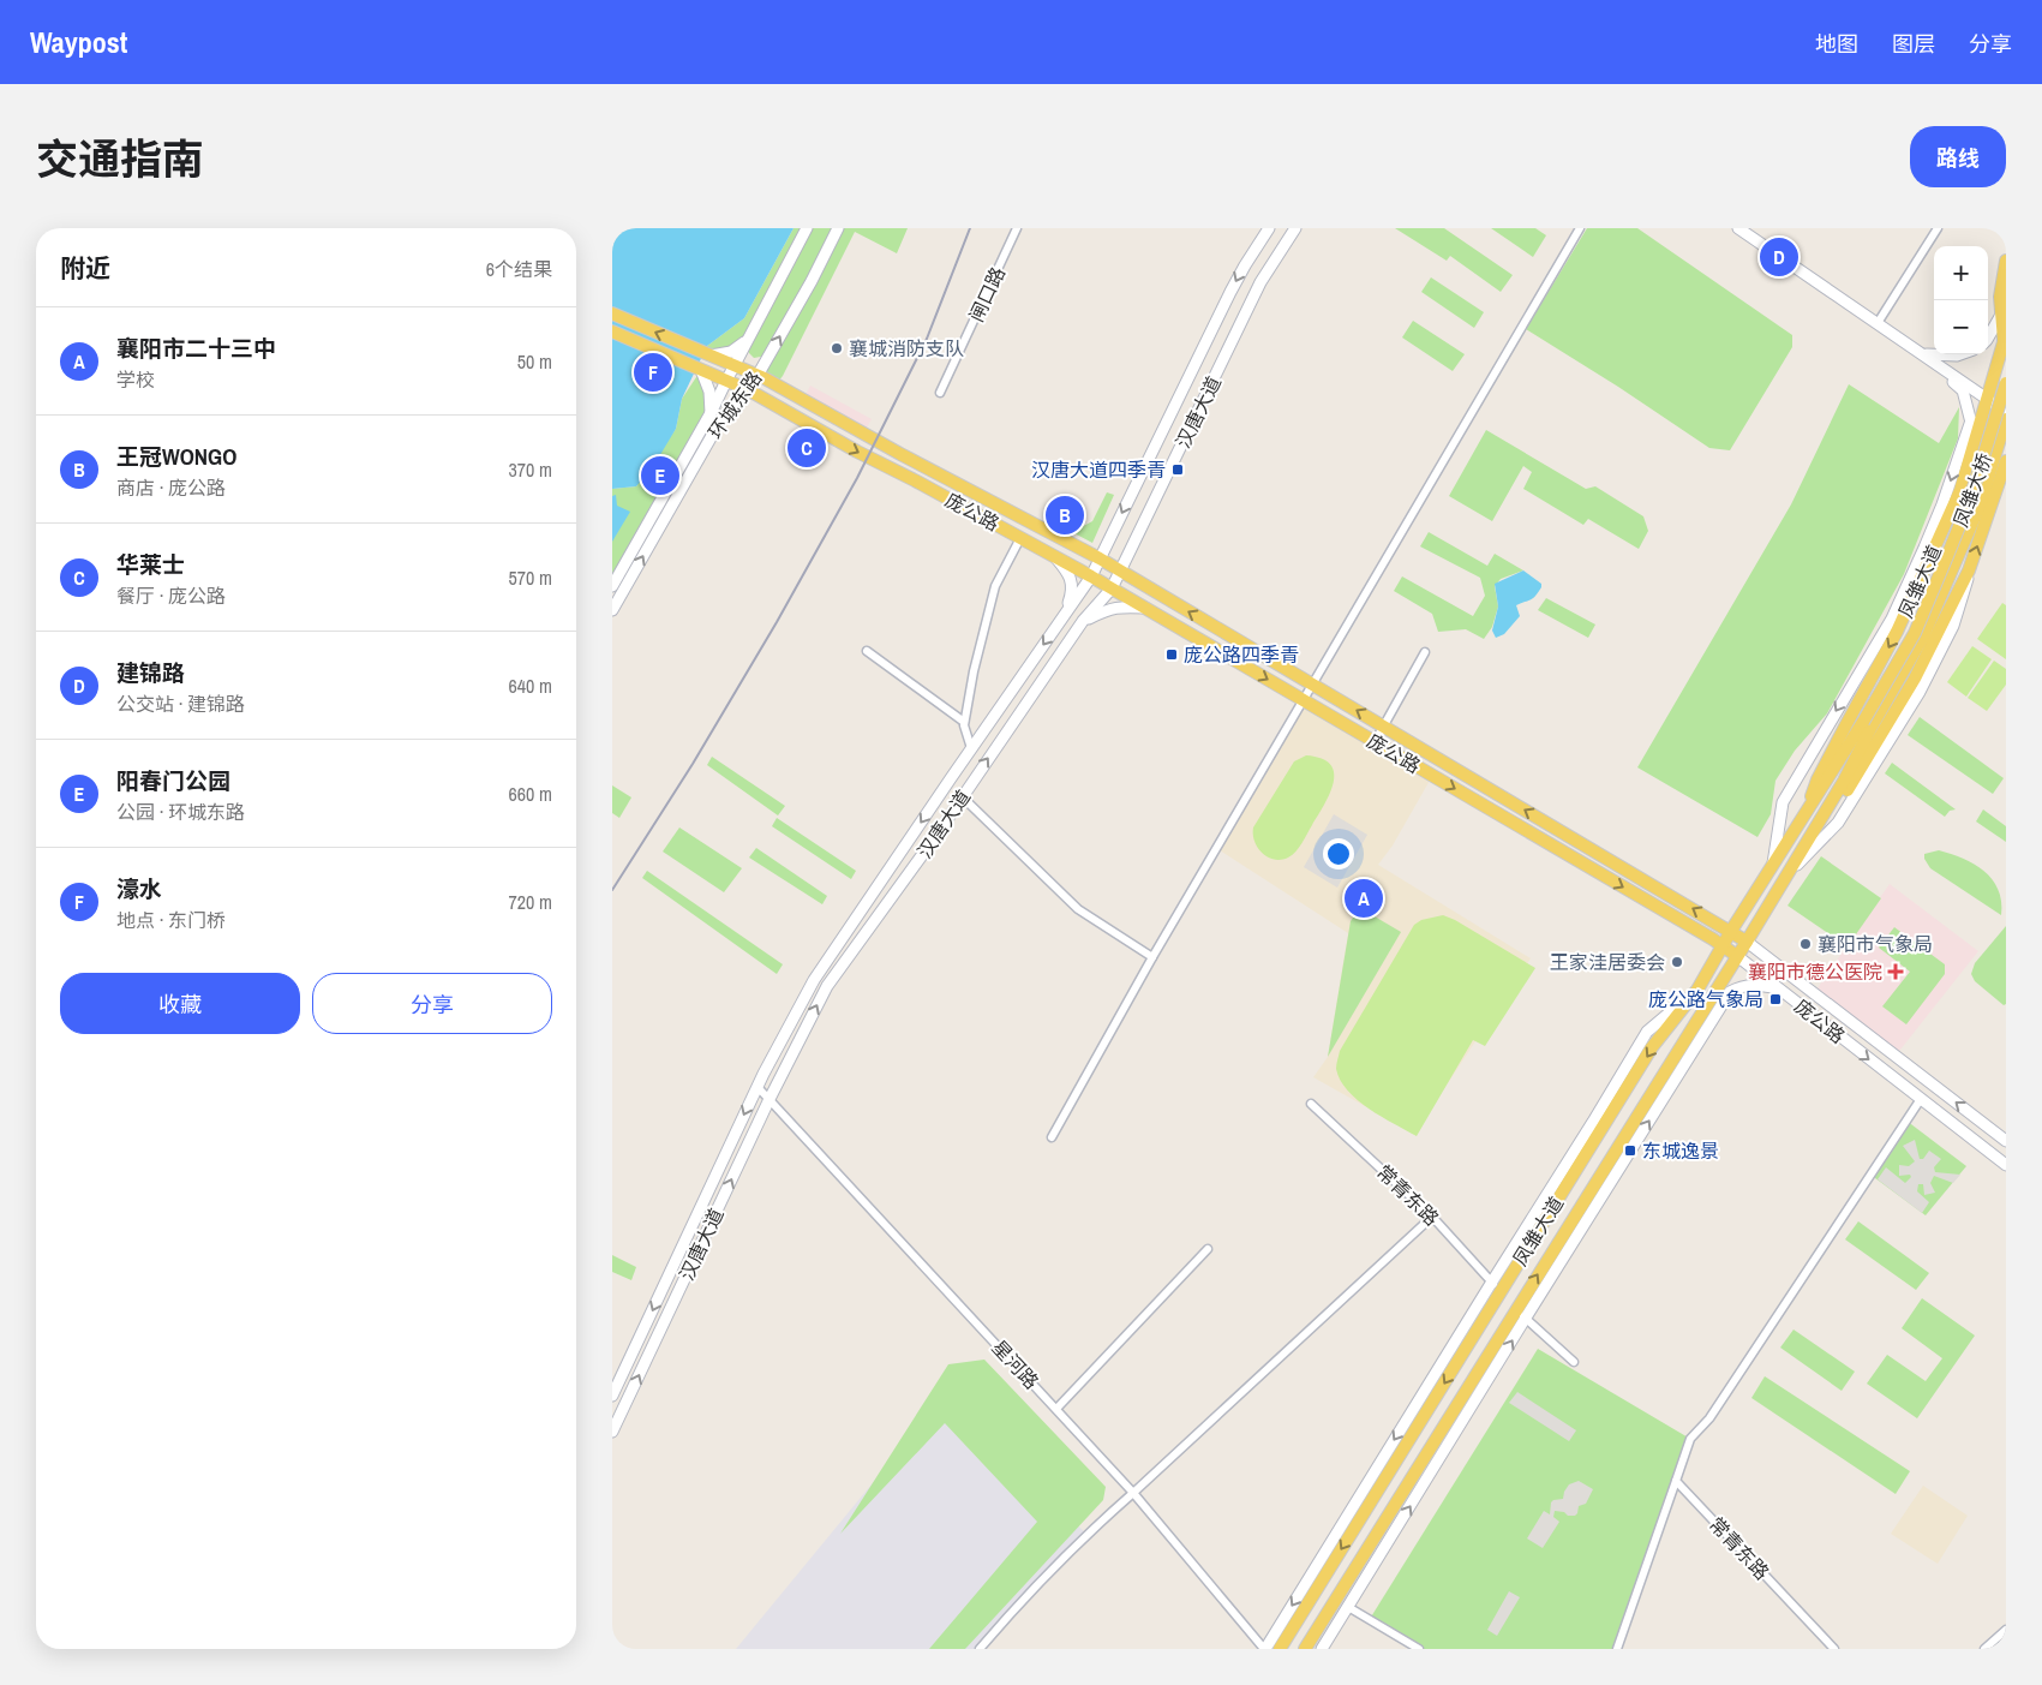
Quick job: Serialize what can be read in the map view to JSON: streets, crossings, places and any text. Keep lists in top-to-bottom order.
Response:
{
  "streets": {
    "main road": [
      "环城东路",
      "汉唐大道",
      "凤雏大桥",
      "庞公路",
      "凤雏大道"
    ],
    "street": ["闸口路", "常青东路", "星河路"]
  },
  "crossings": [
    ["环城东路", "庞公路"],
    ["汉唐大道", "庞公路"],
    ["汉唐大道", "星河路"],
    ["凤雏大桥", "凤雏大道"],
    ["庞公路", "凤雏大道"],
    ["凤雏大道", "常青东路"]
  ],
  "places": {
    "other": ["襄城消防支队", "襄阳市气象局", "王家洼居委会"],
    "transit": [
      "汉唐大道四季青",
      "庞公路四季青",
      "庞公路气象局",
      "东城逸景"
    ],
    "health": ["襄阳市德公医院"]
  },
  "page": {
    "header": "Waypost",
    "nav": ["地图", "图层", "分享"],
    "title": "交通指南",
    "buttons": [
      "路线",
      ["收藏", "分享"]
    ],
    "heading": ["附近", "6个结果"],
    "pins": [
      "D",
      "F",
      "C",
      "E",
      "B",
      "A"
    ],
    "map_buttons": ["+", "−"],
    "list": [
      {
        "mark": "A",
        "name": "襄阳市二十三中",
        "note": "学校",
        "value": "50 m"
      },
      {
        "mark": "B",
        "name": "王冠WONGO",
        "note": "商店 · 庞公路",
        "value": "370 m"
      },
      {
        "mark": "C",
        "name": "华莱士",
        "note": "餐厅 · 庞公路",
        "value": "570 m"
      },
      {
        "mark": "D",
        "name": "建锦路",
        "note": "公交站 · 建锦路",
        "value": "640 m"
      },
      {
        "mark": "E",
        "name": "阳春门公园",
        "note": "公园 · 环城东路",
        "value": "660 m"
      },
      {
        "mark": "F",
        "name": "濠水",
        "note": "地点 · 东门桥",
        "value": "720 m"
      }
    ]
  }
}
